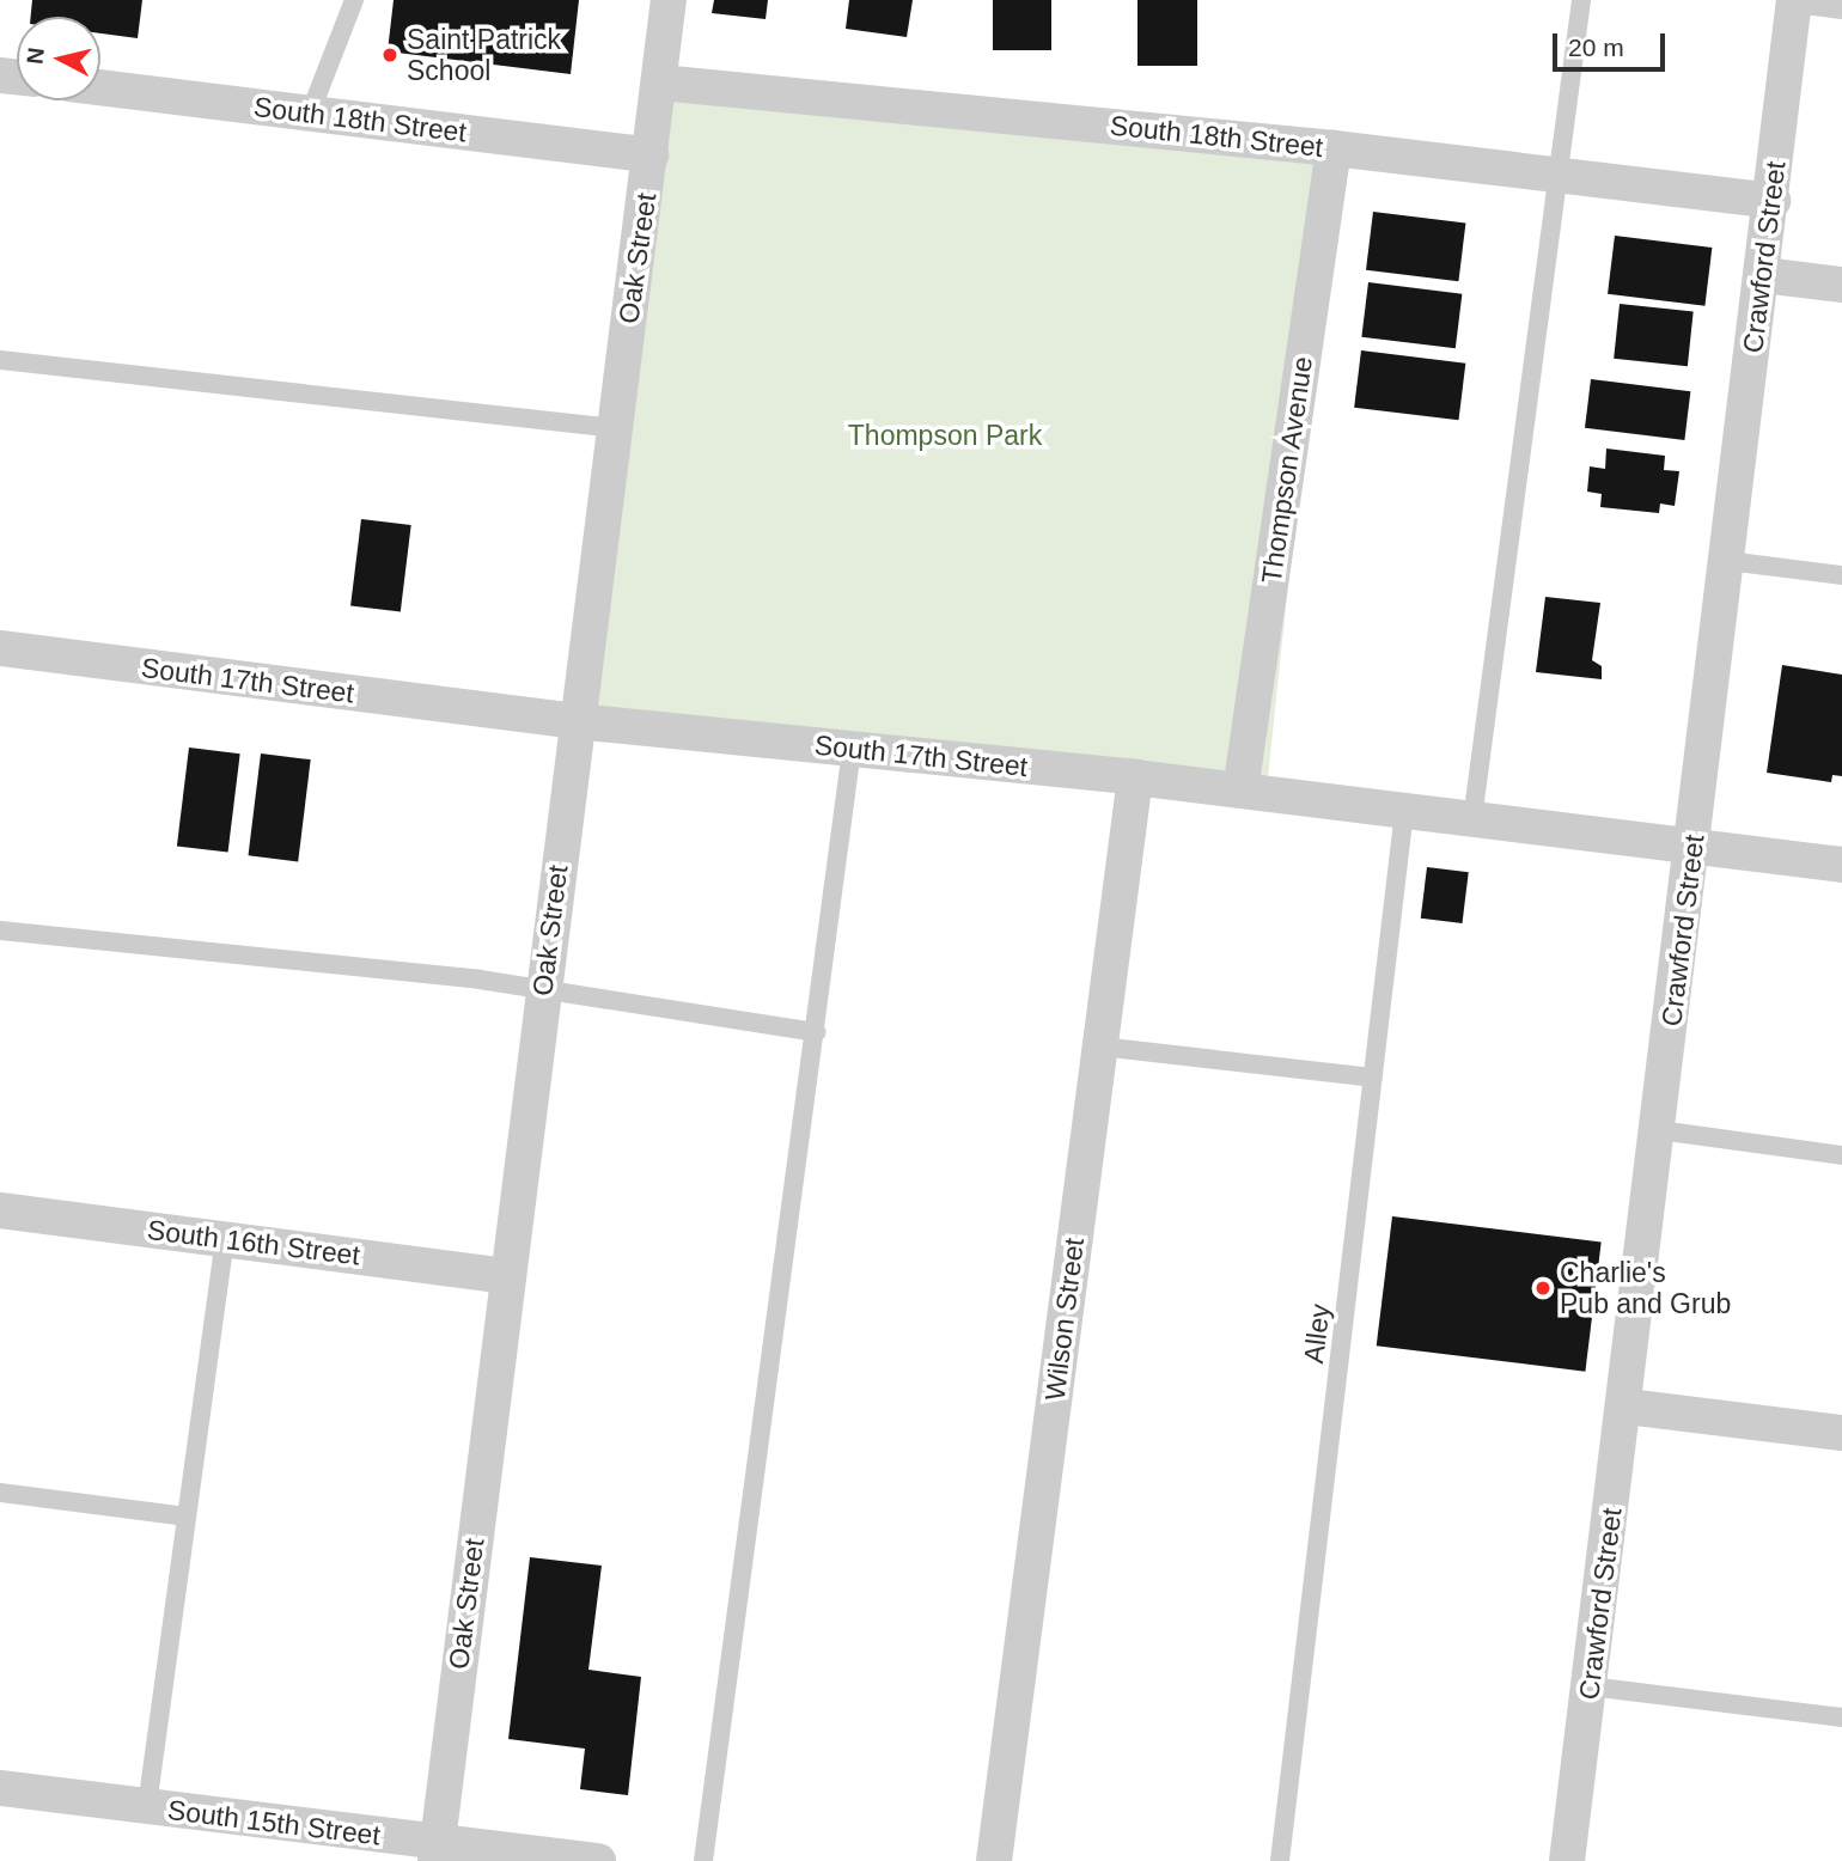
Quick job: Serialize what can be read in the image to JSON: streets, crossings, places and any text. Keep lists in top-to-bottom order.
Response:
{
  "streets": {
    "street": [
      "South 18th Street",
      "Crawford Street",
      "Oak Street",
      "Thompson Avenue",
      "South 17th Street",
      "South 16th Street",
      "Wilson Street",
      "South 15th Street"
    ],
    "lane": ["Alley"]
  },
  "crossings": [
    ["South 18th Street", "Crawford Street"],
    ["South 18th Street", "Oak Street"],
    ["South 18th Street", "Thompson Avenue"],
    ["Crawford Street", "South 17th Street"],
    ["Oak Street", "South 17th Street"],
    ["Oak Street", "South 16th Street"],
    ["Oak Street", "South 15th Street"],
    ["Thompson Avenue", "South 17th Street"],
    ["South 17th Street", "Wilson Street"],
    ["South 17th Street", "Alley"]
  ],
  "parks": ["Thompson Park"],
  "places": ["Saint Patrick School", "Charlie's Pub and Grub"],
  "scale_bar": "20 m",
  "north": "left"
}
